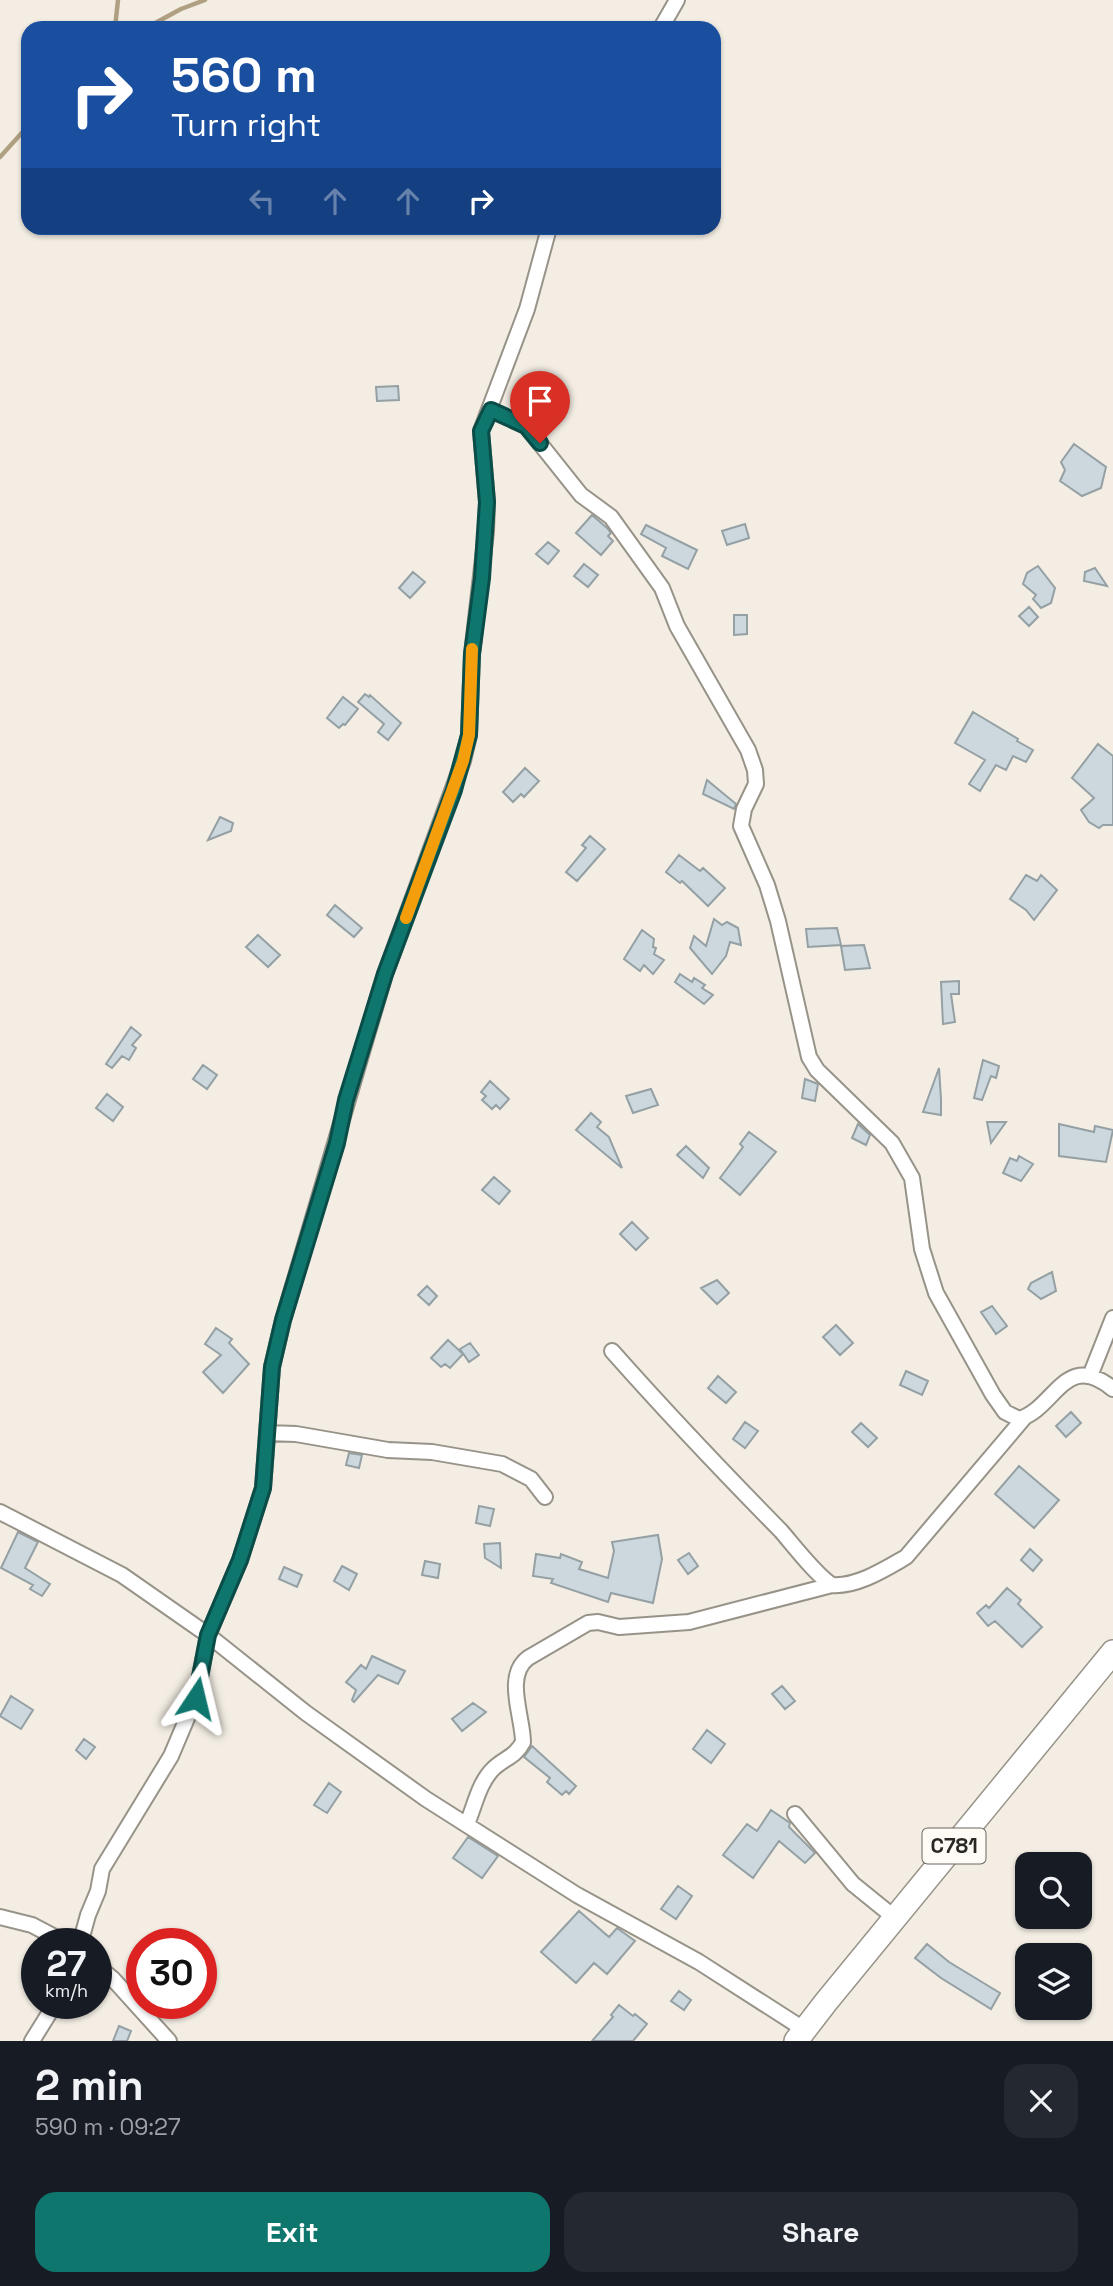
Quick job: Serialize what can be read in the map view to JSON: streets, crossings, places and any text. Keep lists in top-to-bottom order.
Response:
{
  "streets": {
    "main road": ["C781"]
  },
  "page": {
    "turn": ["560 m", "Turn right"],
    "speed": "27 km/h",
    "limit": "30",
    "heading": ["2 min", "590 m · 09:27"],
    "buttons": ["Exit", "Share"]
  }
}
